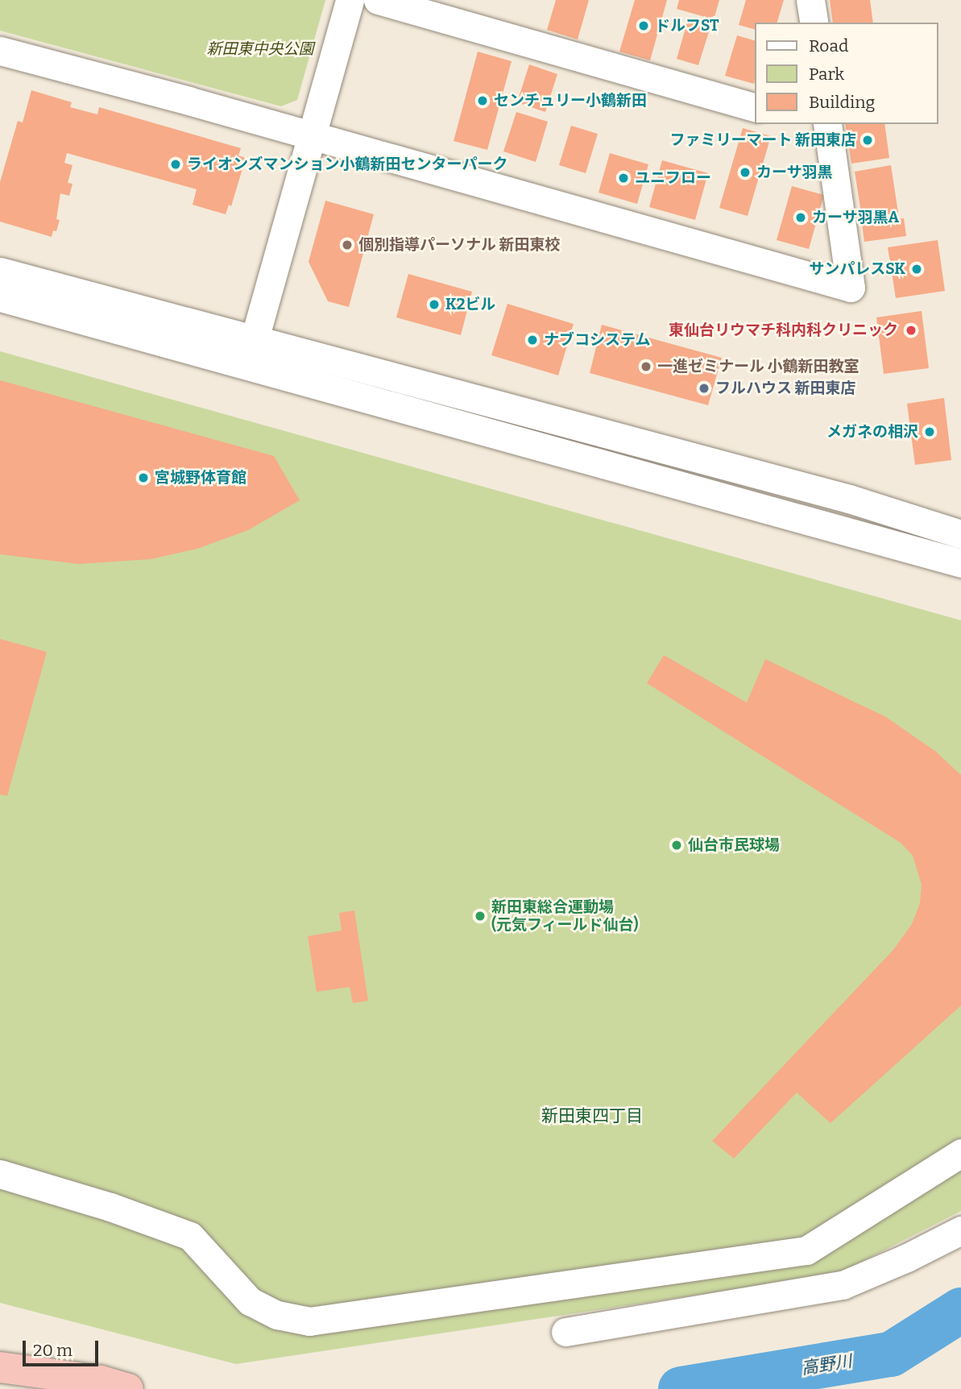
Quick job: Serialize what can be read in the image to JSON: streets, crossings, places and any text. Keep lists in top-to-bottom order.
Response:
{
  "districts": ["新田東四丁目"],
  "water": ["高野川"],
  "parks": ["新田東中央公園"],
  "places": [
    "ドルフST",
    "センチュリー小鶴新田",
    "ファミリーマート 新田東店",
    "ライオンズマンション小鶴新田センターパーク",
    "カーサ羽黒",
    "ユニフロー",
    "カーサ羽黒A",
    "個別指導パーソナル 新田東校",
    "サンパレスSK",
    "K2ビル",
    "東仙台リウマチ科内科クリニック",
    "ナブコシステム",
    "一進ゼミナール 小鶴新田教室",
    "フルハウス 新田東店",
    "メガネの相沢",
    "宮城野体育館",
    "仙台市民球場",
    "新田東総合運動場 (元気フィールド仙台)"
  ],
  "legend": ["Road", "Park", "Building"],
  "scale_bar": "20 m"
}
